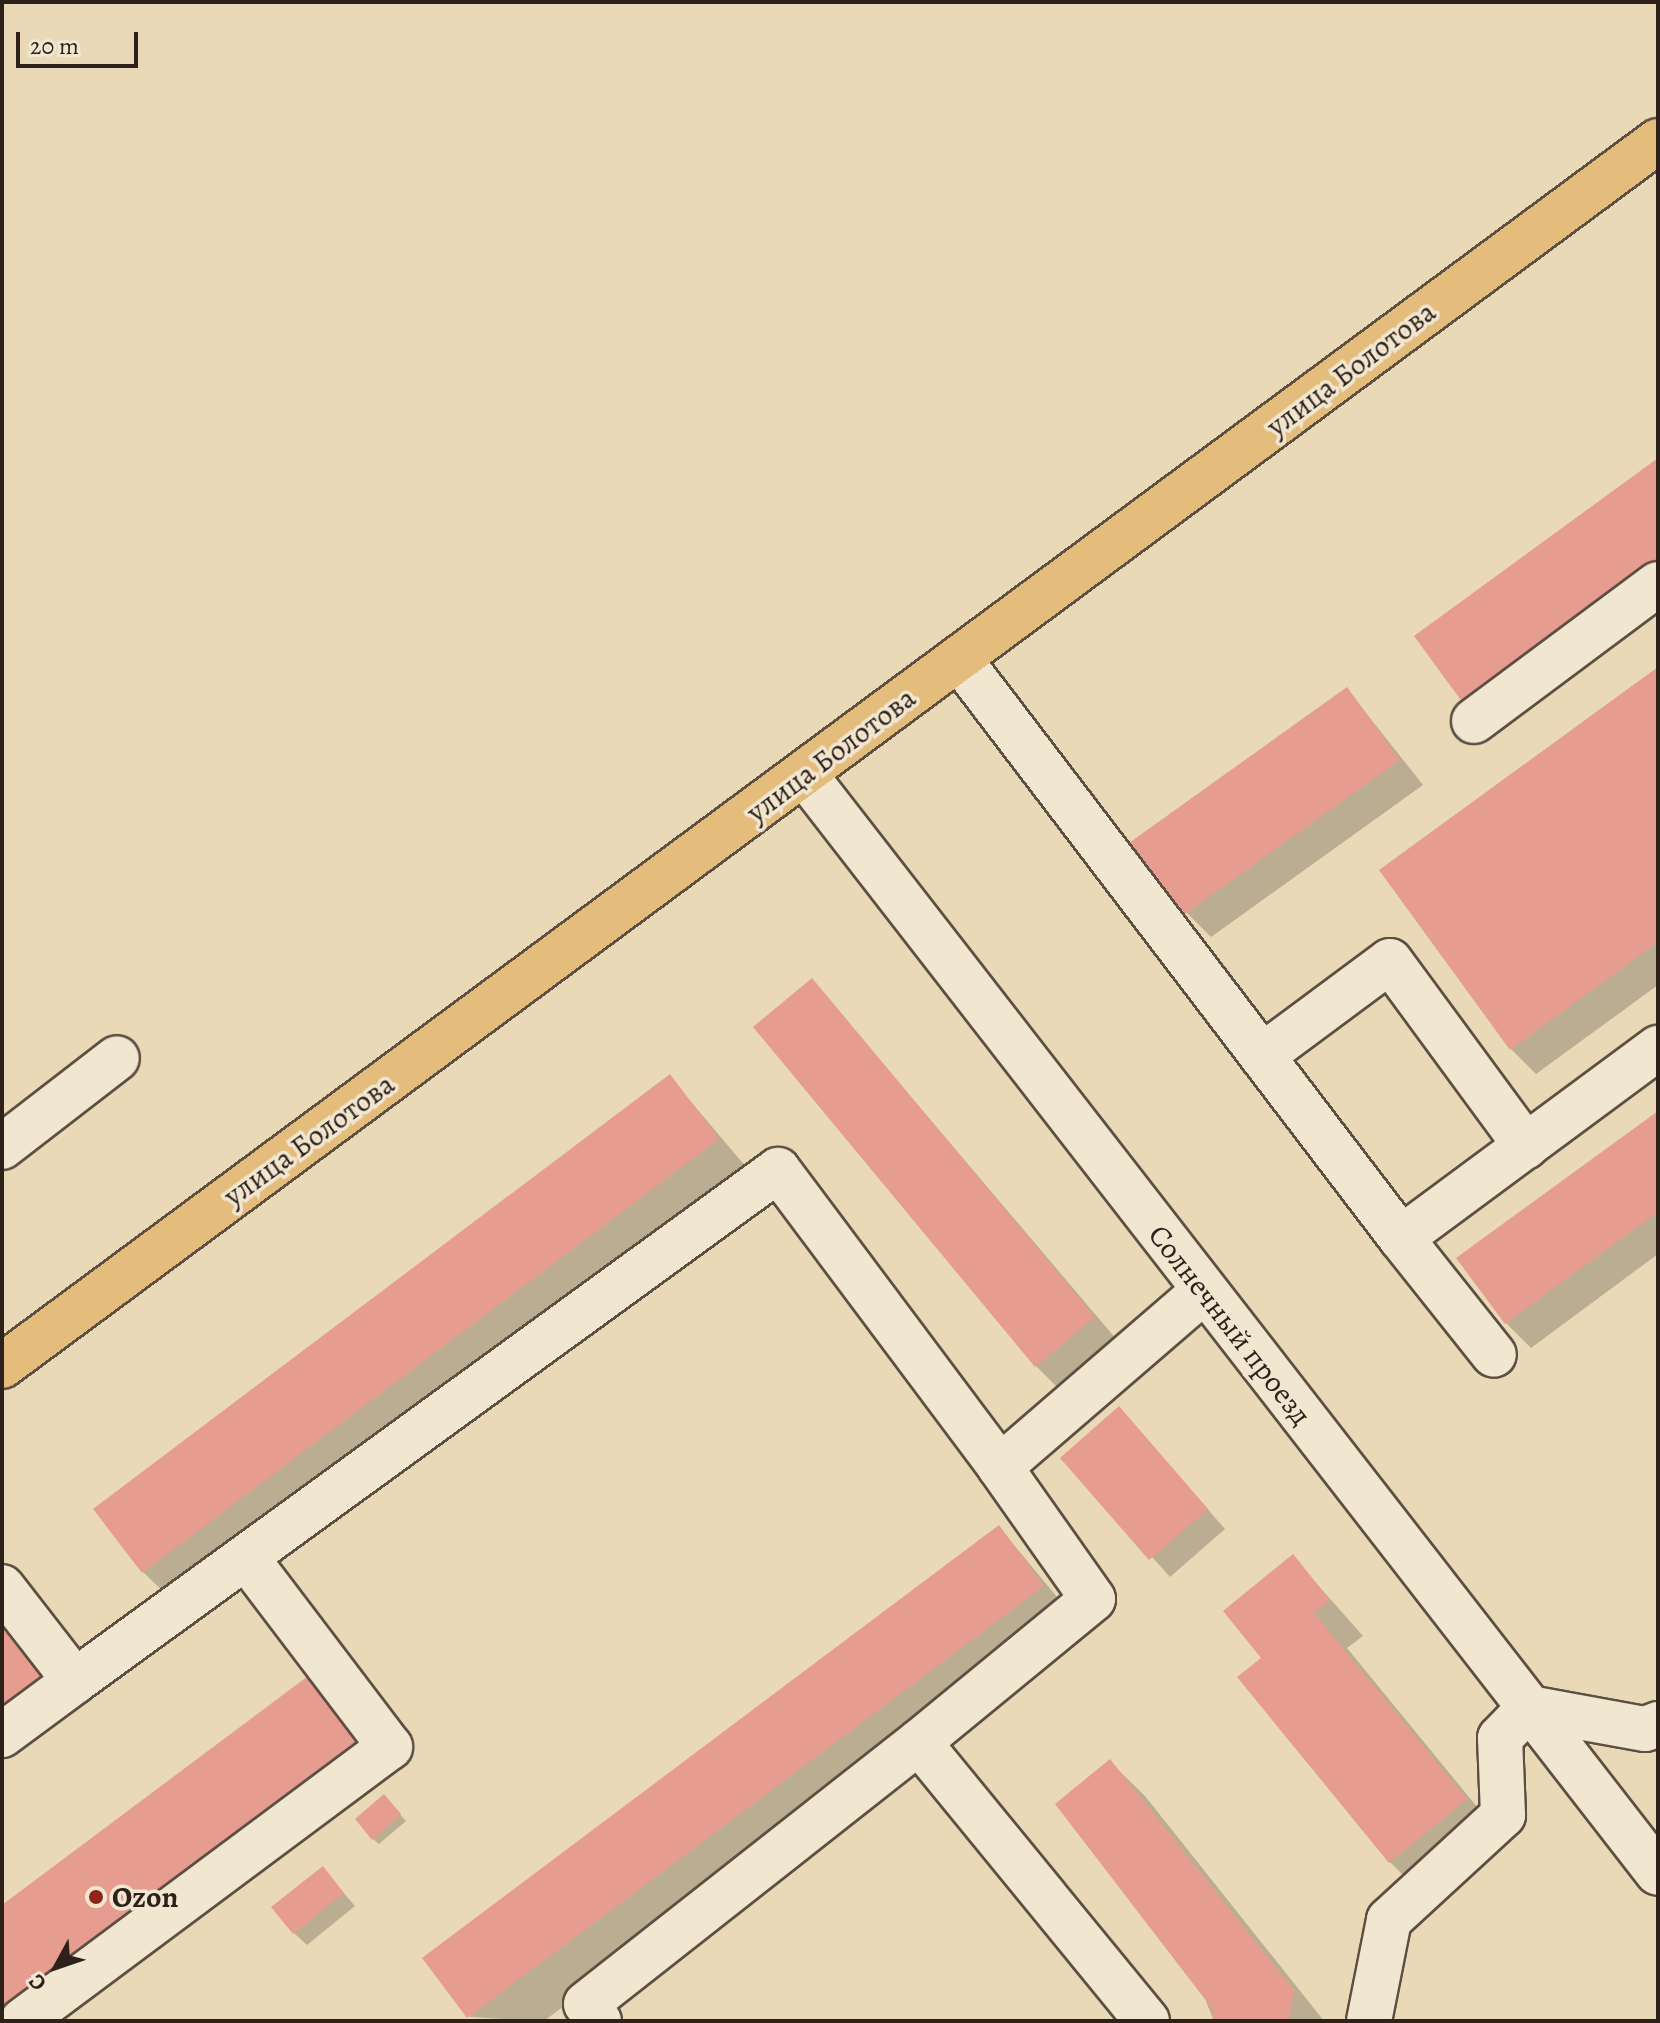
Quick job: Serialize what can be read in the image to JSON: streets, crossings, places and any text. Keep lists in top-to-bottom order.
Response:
{
  "streets": {
    "main road": ["улица Болотова"],
    "lane": ["Солнечный проезд"]
  },
  "crossings": [
    ["улица Болотова", "Солнечный проезд"]
  ],
  "places": ["Ozon"],
  "scale_bar": "20 m",
  "north": "bottom left"
}
